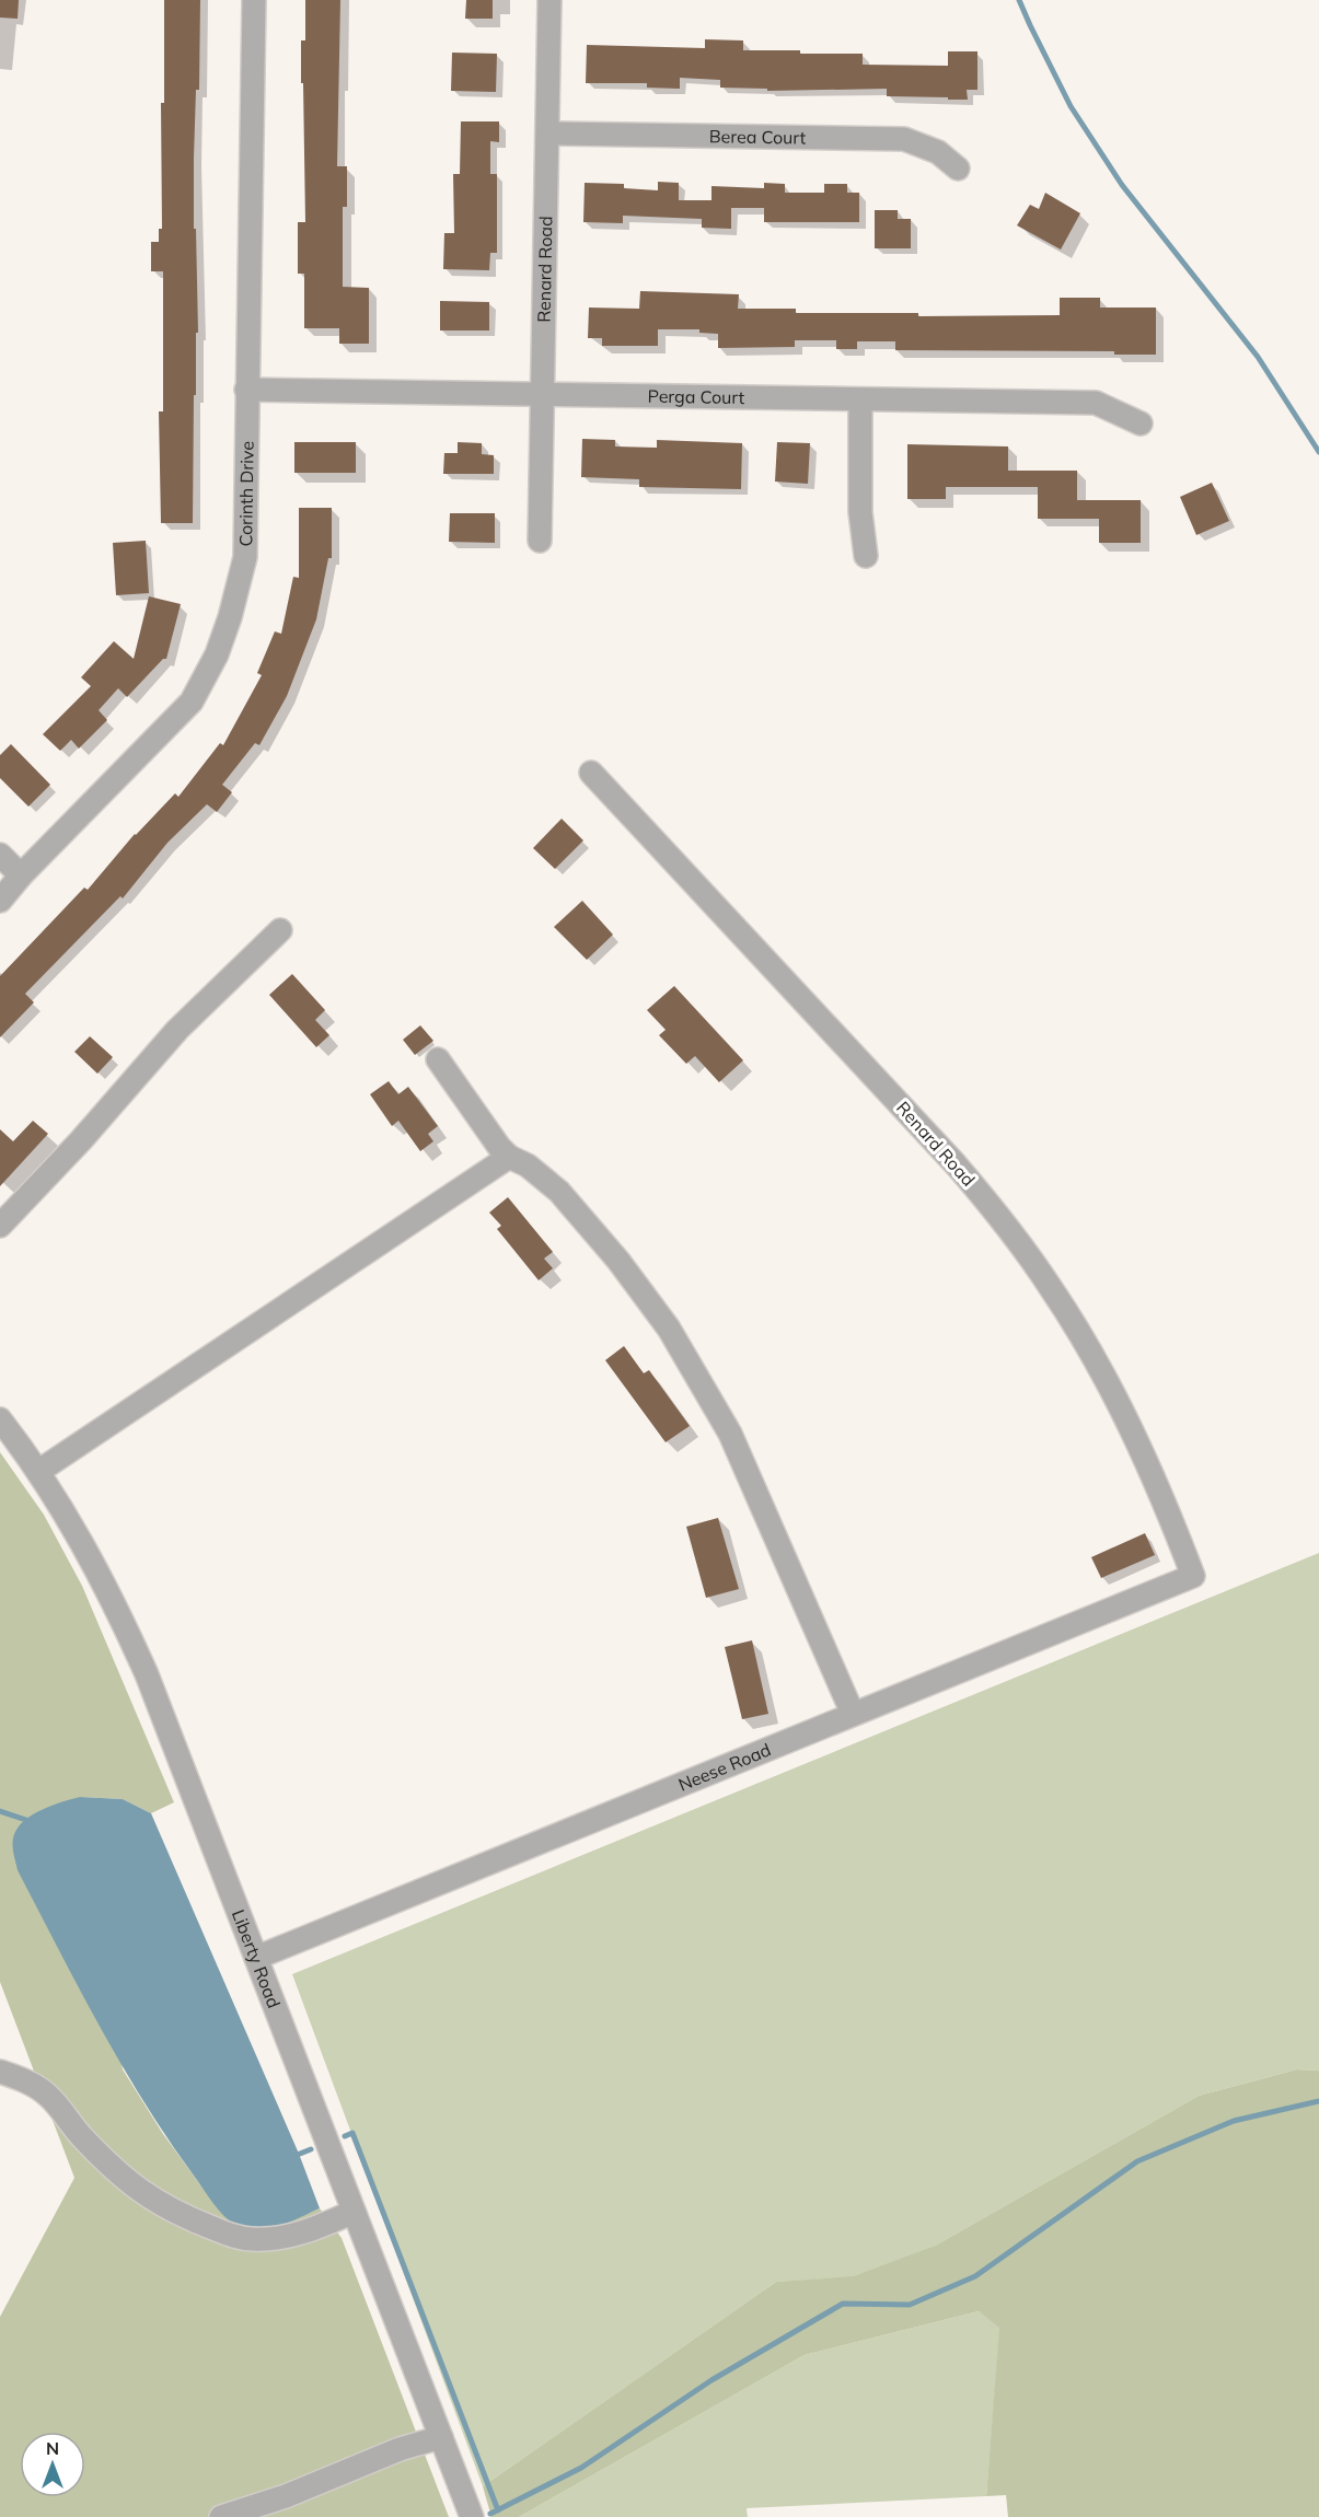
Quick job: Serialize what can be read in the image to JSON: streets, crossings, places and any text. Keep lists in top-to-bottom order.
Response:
{
  "streets": {
    "street": [
      "Berea Court",
      "Renard Road",
      "Perga Court",
      "Corinth Drive",
      "Neese Road",
      "Liberty Road"
    ]
  },
  "crossings": [
    ["Berea Court", "Renard Road"],
    ["Renard Road", "Perga Court"],
    ["Renard Road", "Neese Road"],
    ["Perga Court", "Corinth Drive"],
    ["Neese Road", "Liberty Road"]
  ],
  "north": "top"
}
